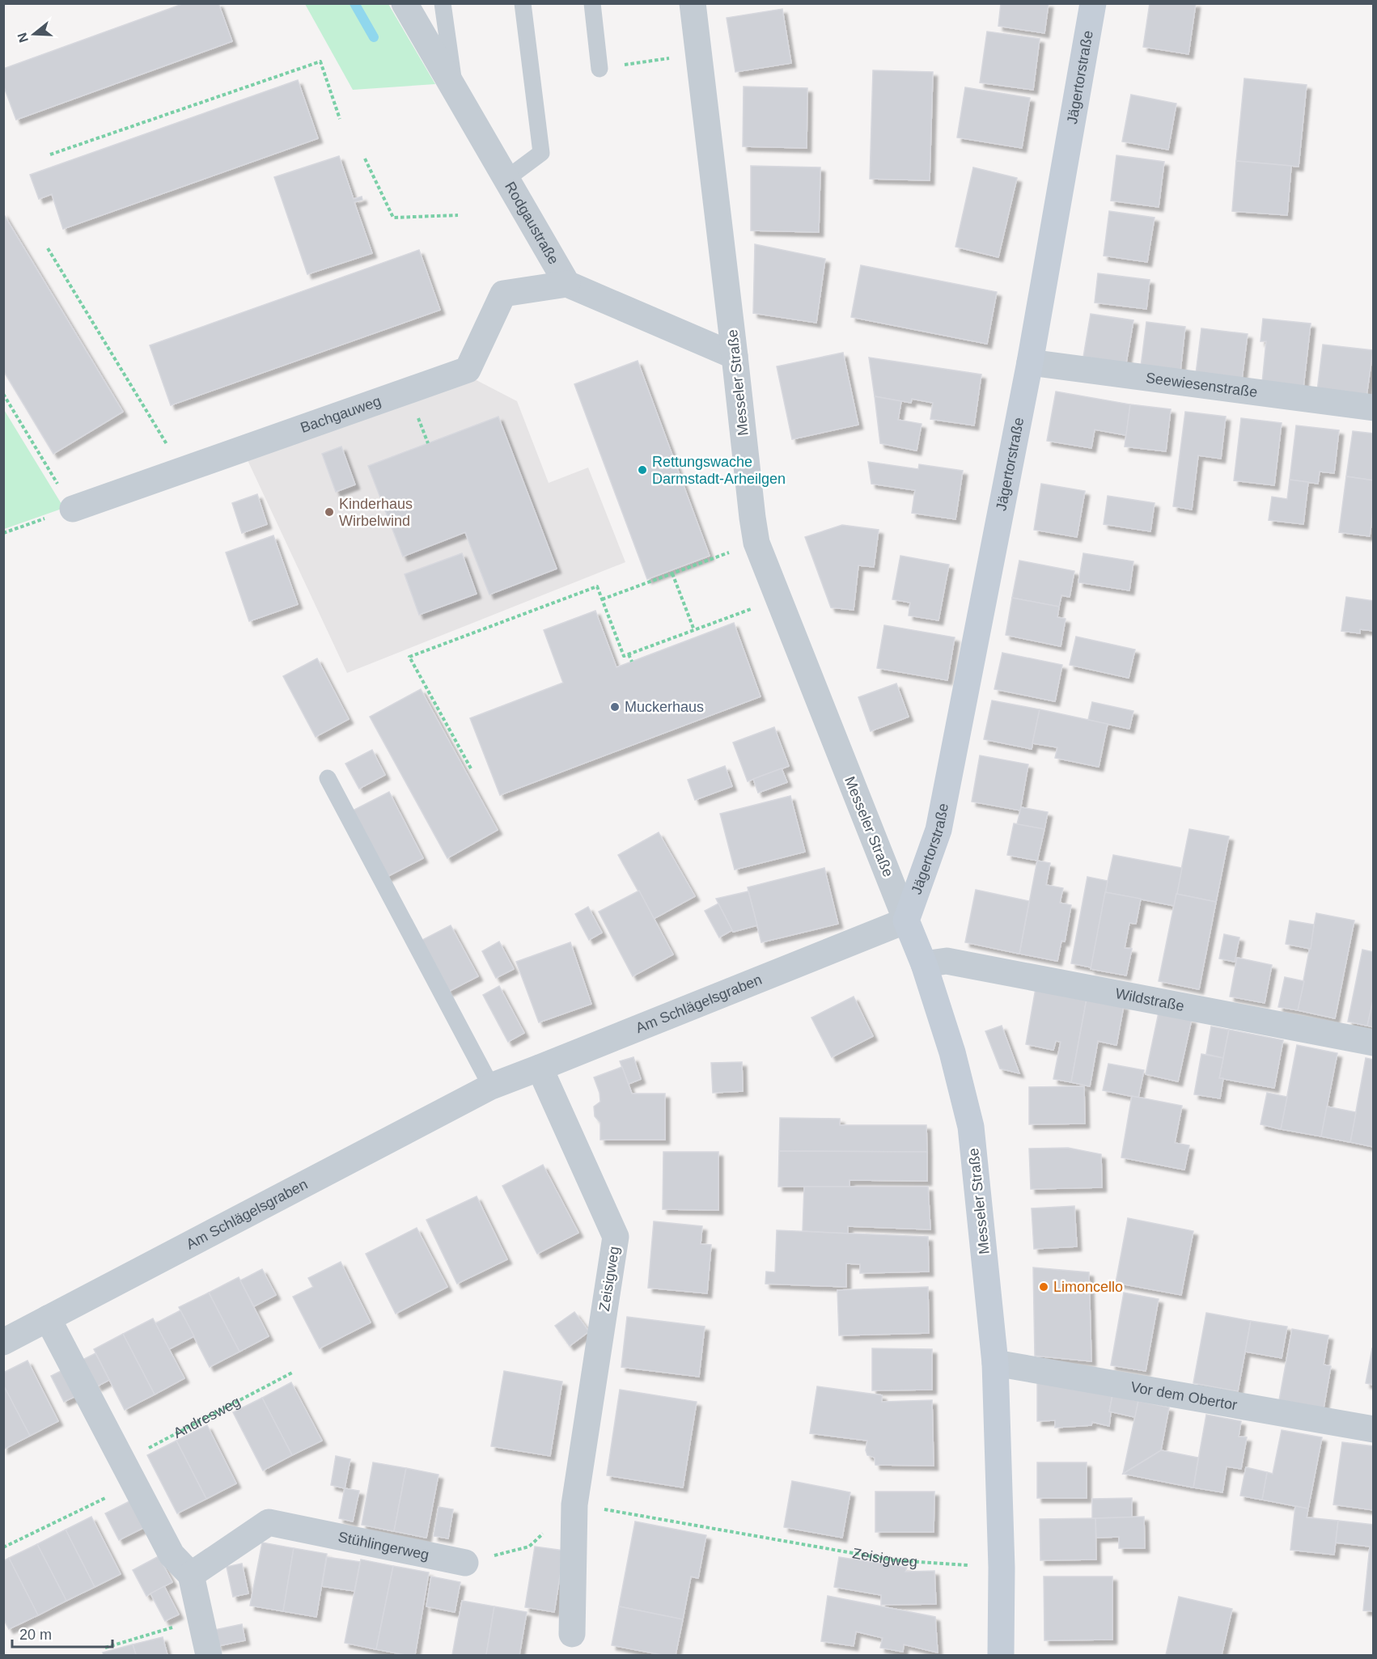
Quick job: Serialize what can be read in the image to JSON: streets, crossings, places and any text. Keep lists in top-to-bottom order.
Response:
{
  "streets": {
    "street": [
      "Jägertorstraße",
      "Rodgaustraße",
      "Messeler Straße",
      "Seewiesenstraße",
      "Bachgauweg",
      "Wildstraße",
      "Am Schlägelsgraben",
      "Zeisigweg",
      "Vor dem Obertor",
      "Stühlingerweg"
    ],
    "path": ["Andresweg"]
  },
  "crossings": [
    ["Jägertorstraße", "Messeler Straße"],
    ["Jägertorstraße", "Seewiesenstraße"],
    ["Jägertorstraße", "Am Schlägelsgraben"],
    ["Rodgaustraße", "Bachgauweg"],
    ["Messeler Straße", "Wildstraße"],
    ["Messeler Straße", "Am Schlägelsgraben"],
    ["Messeler Straße", "Vor dem Obertor"],
    ["Am Schlägelsgraben", "Zeisigweg"]
  ],
  "places": [
    "Rettungswache Darmstadt-Arheilgen",
    "Kinderhaus Wirbelwind",
    "Muckerhaus",
    "Limoncello"
  ],
  "scale_bar": "20 m",
  "north": "left"
}
